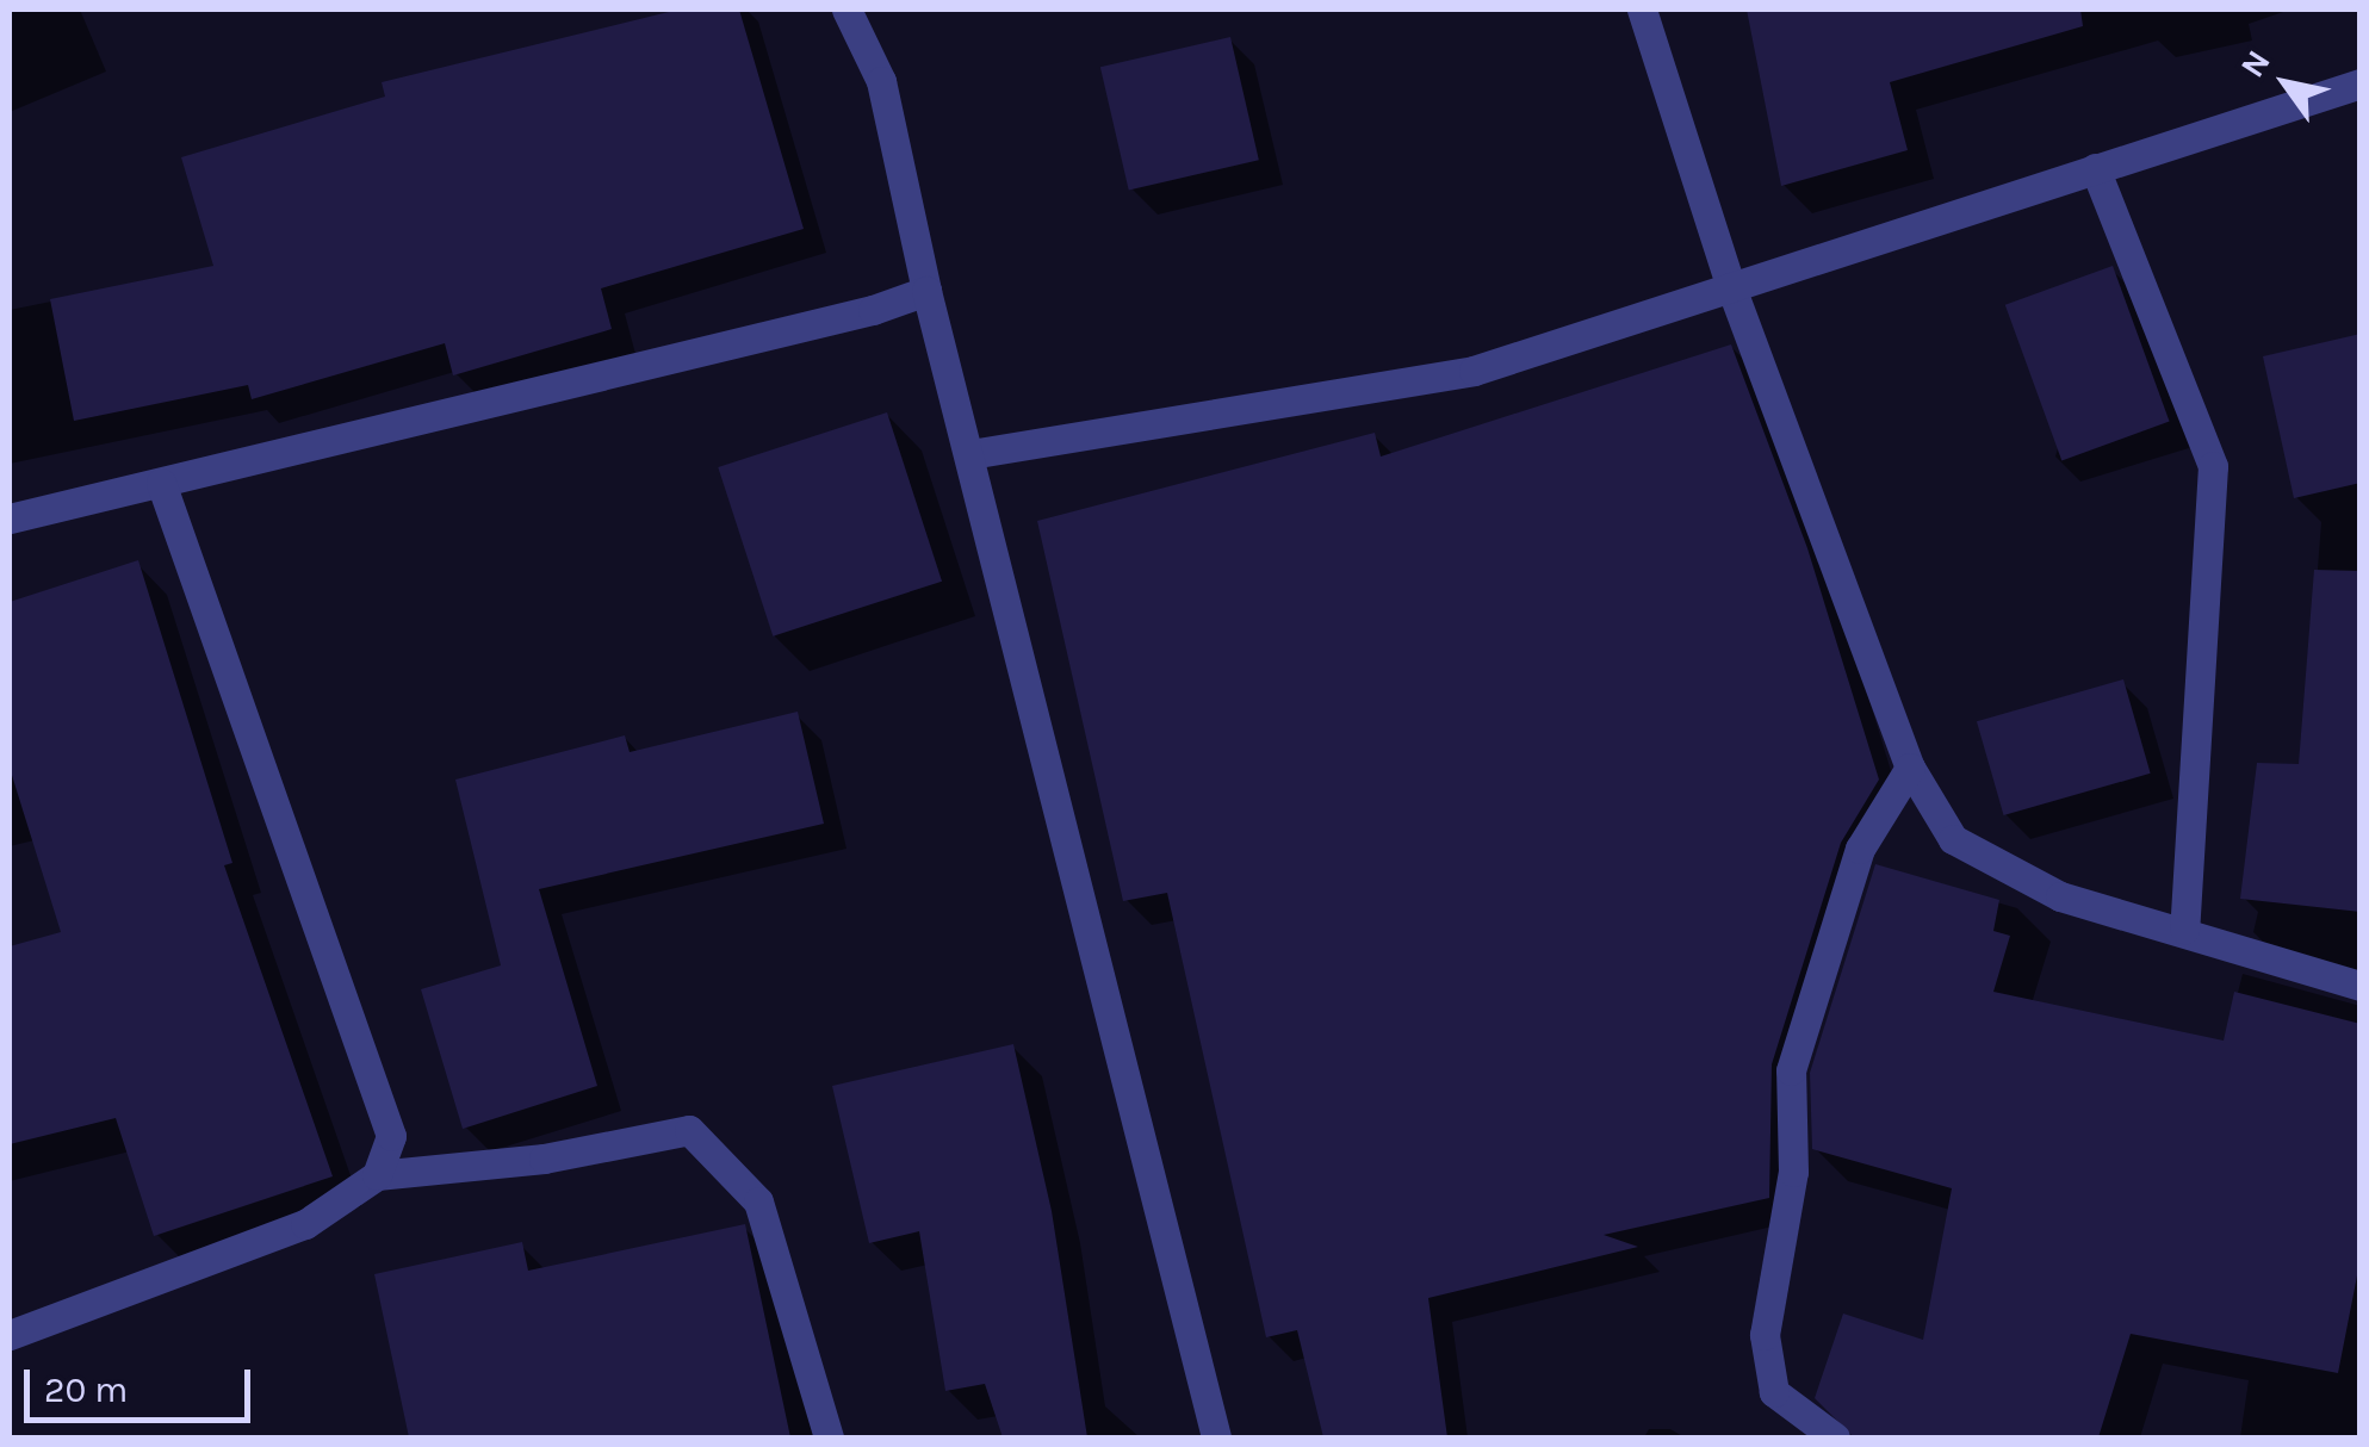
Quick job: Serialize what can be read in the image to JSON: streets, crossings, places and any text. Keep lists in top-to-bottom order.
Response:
{
  "scale_bar": "20 m",
  "north": "top left"
}
